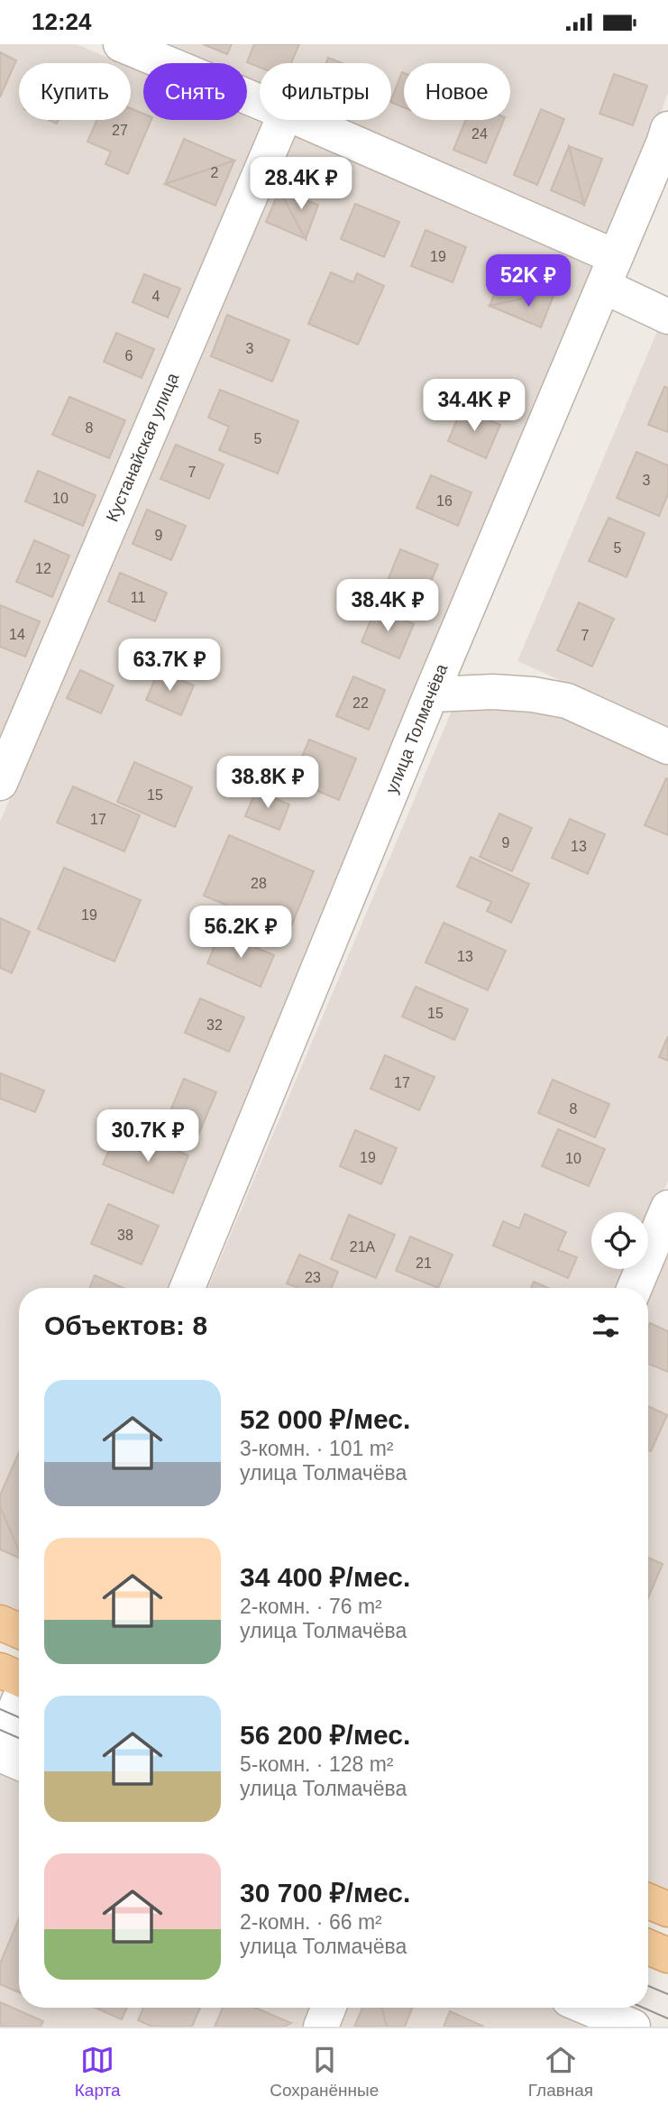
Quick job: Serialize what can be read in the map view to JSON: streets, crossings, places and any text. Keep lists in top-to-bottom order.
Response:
{
  "streets": {
    "street": ["Кустанайская улица", "улица Толмачёва"]
  },
  "house_numbers": [
    "27",
    "24",
    "2",
    "19",
    "4",
    "3",
    "6",
    "8",
    "5",
    "7",
    "3",
    "10",
    "16",
    "9",
    "5",
    "12",
    "11",
    "14",
    "7",
    "22",
    "15",
    "17",
    "9",
    "13",
    "28",
    "19",
    "13",
    "15",
    "32",
    "17",
    "8",
    "19",
    "10",
    "38",
    "21А",
    "21",
    "23"
  ],
  "page": {
    "status": "12:24",
    "chip": [
      "Купить",
      "Снять",
      "Фильтры",
      "Новое"
    ],
    "price": [
      "28.4K ₽",
      "52K ₽",
      "34.4K ₽",
      "38.4K ₽",
      "63.7K ₽",
      "38.8K ₽",
      "56.2K ₽",
      "30.7K ₽"
    ],
    "heading": "Объектов: 8",
    "list": [
      {
        "name": "52 000 ₽/мес.",
        "note": "3-комн. · 101 m² · улица Толмачёва"
      },
      {
        "name": "34 400 ₽/мес.",
        "note": "2-комн. · 76 m² · улица Толмачёва"
      },
      {
        "name": "56 200 ₽/мес.",
        "note": "5-комн. · 128 m² · улица Толмачёва"
      },
      {
        "name": "30 700 ₽/мес.",
        "note": "2-комн. · 66 m² · улица Толмачёва"
      }
    ],
    "tabs": ["Карта", "Сохранённые", "Главная"]
  }
}
